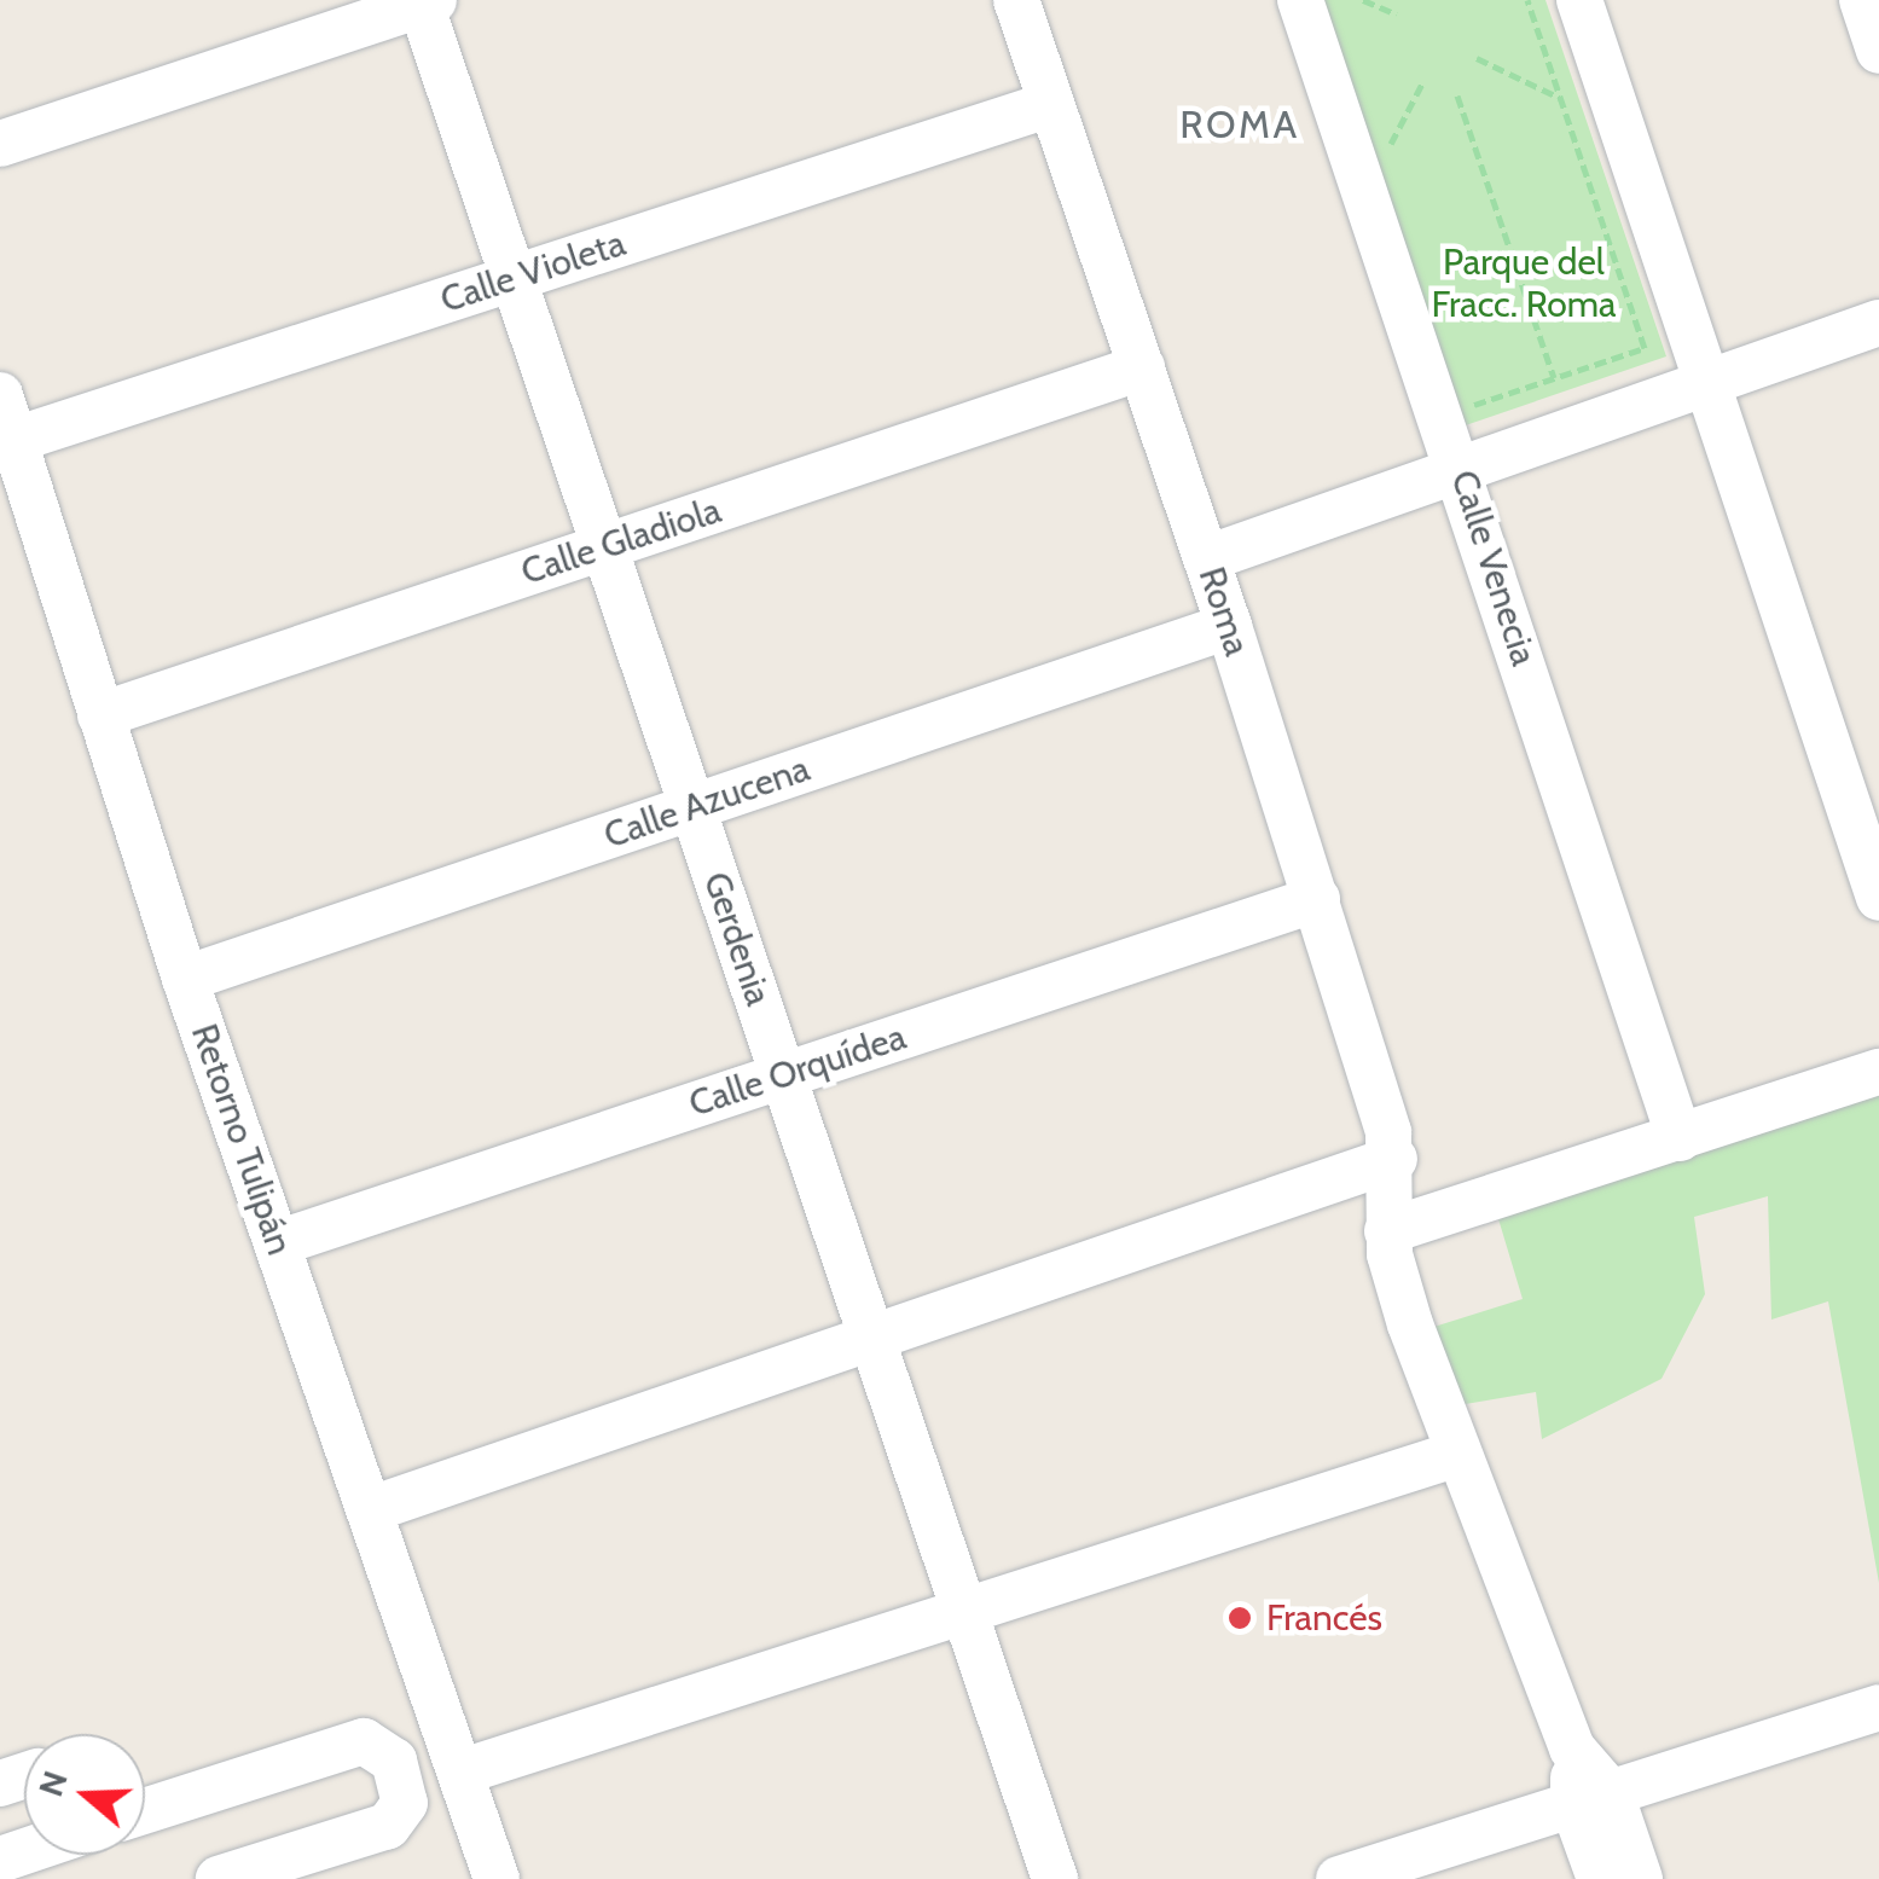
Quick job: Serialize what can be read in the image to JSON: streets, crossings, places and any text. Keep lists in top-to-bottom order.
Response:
{
  "streets": {
    "street": [
      "Calle Violeta",
      "Calle Gladiola",
      "Calle Venecia",
      "Roma",
      "Calle Azucena",
      "Gerdenia",
      "Calle Orquídea",
      "Retorno Tulipán"
    ]
  },
  "crossings": [
    ["Calle Violeta", "Roma"],
    ["Calle Violeta", "Gerdenia"],
    ["Calle Violeta", "Retorno Tulipán"],
    ["Calle Gladiola", "Roma"],
    ["Calle Gladiola", "Gerdenia"],
    ["Calle Gladiola", "Retorno Tulipán"],
    ["Roma", "Calle Azucena"],
    ["Roma", "Calle Orquídea"],
    ["Calle Azucena", "Gerdenia"],
    ["Calle Azucena", "Retorno Tulipán"],
    ["Gerdenia", "Calle Orquídea"],
    ["Calle Orquídea", "Retorno Tulipán"]
  ],
  "districts": ["ROMA"],
  "parks": ["Parque del Fracc. Roma"],
  "places": ["Francés"],
  "north": "left"
}
